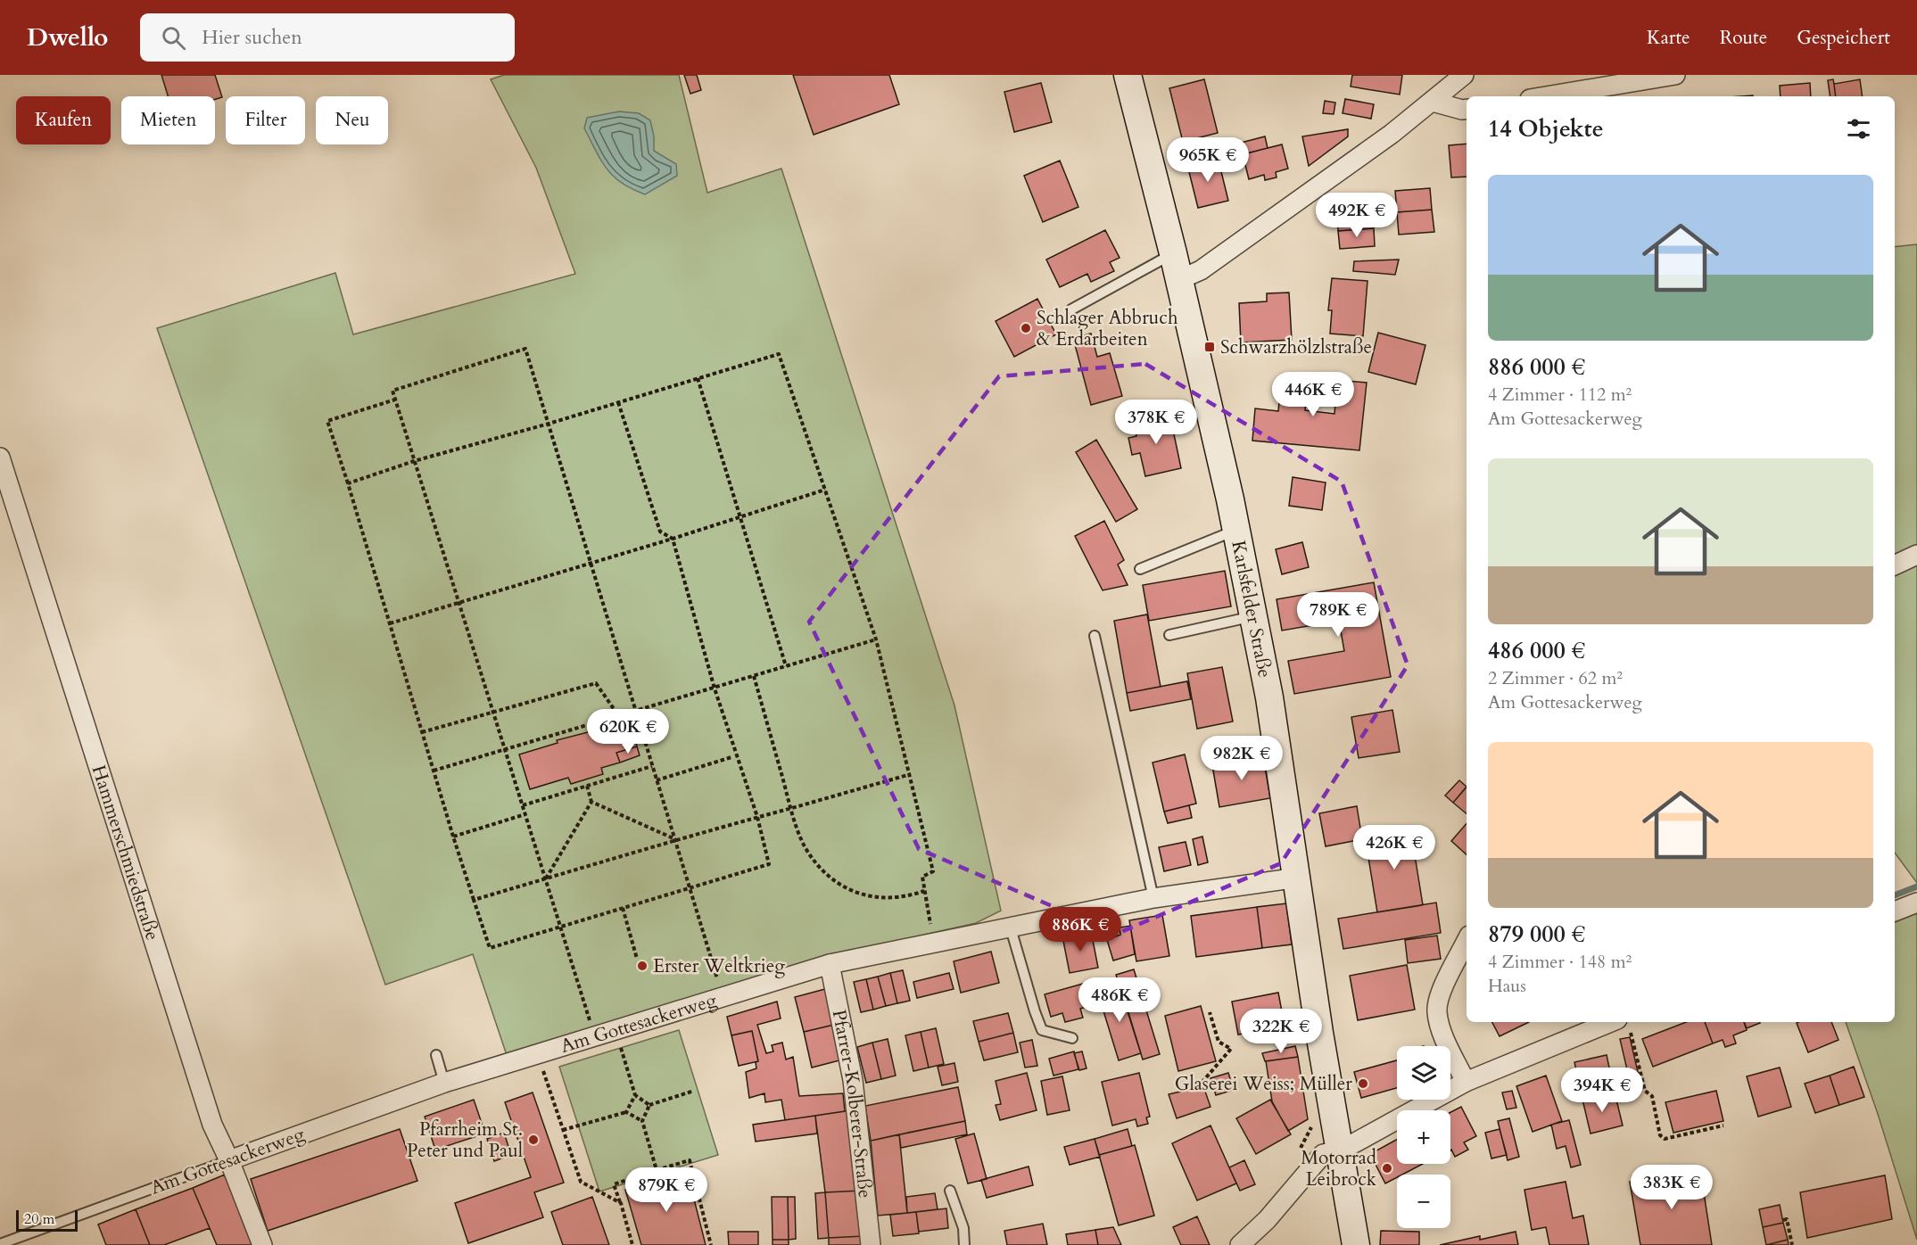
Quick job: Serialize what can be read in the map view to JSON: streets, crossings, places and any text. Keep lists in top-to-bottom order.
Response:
{
  "streets": {
    "street": [
      "Karlsfelder Straße",
      "Hammerschmiedstraße",
      "Am Gottesackerweg",
      "Pfarrer-Kolberer-Straße"
    ]
  },
  "crossings": [
    ["Karlsfelder Straße", "Am Gottesackerweg"],
    ["Hammerschmiedstraße", "Am Gottesackerweg"],
    ["Am Gottesackerweg", "Pfarrer-Kolberer-Straße"]
  ],
  "places": {
    "other": [
      "Schlager Abbruch & Erdarbeiten",
      "Erster Weltkrieg",
      "Glaserei Weiss; Müller",
      "Pfarrheim St. Peter und Paul",
      "Motorrad Leibrock"
    ],
    "transit": ["Schwarzhölzlstraße"]
  },
  "scale_bar": "20 m",
  "page": {
    "header": "Dwello",
    "search": "Hier suchen",
    "nav": ["Karte", "Route", "Gespeichert"],
    "chip": [
      "Kaufen",
      "Mieten",
      "Filter",
      "Neu"
    ],
    "heading": "14 Objekte",
    "price": [
      "965K €",
      "492K €",
      "446K €",
      "378K €",
      "789K €",
      "620K €",
      "982K €",
      "426K €",
      "886K €",
      "486K €",
      "322K €",
      "394K €",
      "383K €",
      "879K €"
    ],
    "list": [
      {
        "name": "886 000 €",
        "note": "4 Zimmer · 112 m² · Am Gottesackerweg"
      },
      {
        "name": "486 000 €",
        "note": "2 Zimmer · 62 m² · Am Gottesackerweg"
      },
      {
        "name": "879 000 €",
        "note": "4 Zimmer · 148 m² · Haus"
      }
    ],
    "map_buttons": ["+", "−"],
    "scale": "20 m"
  }
}
